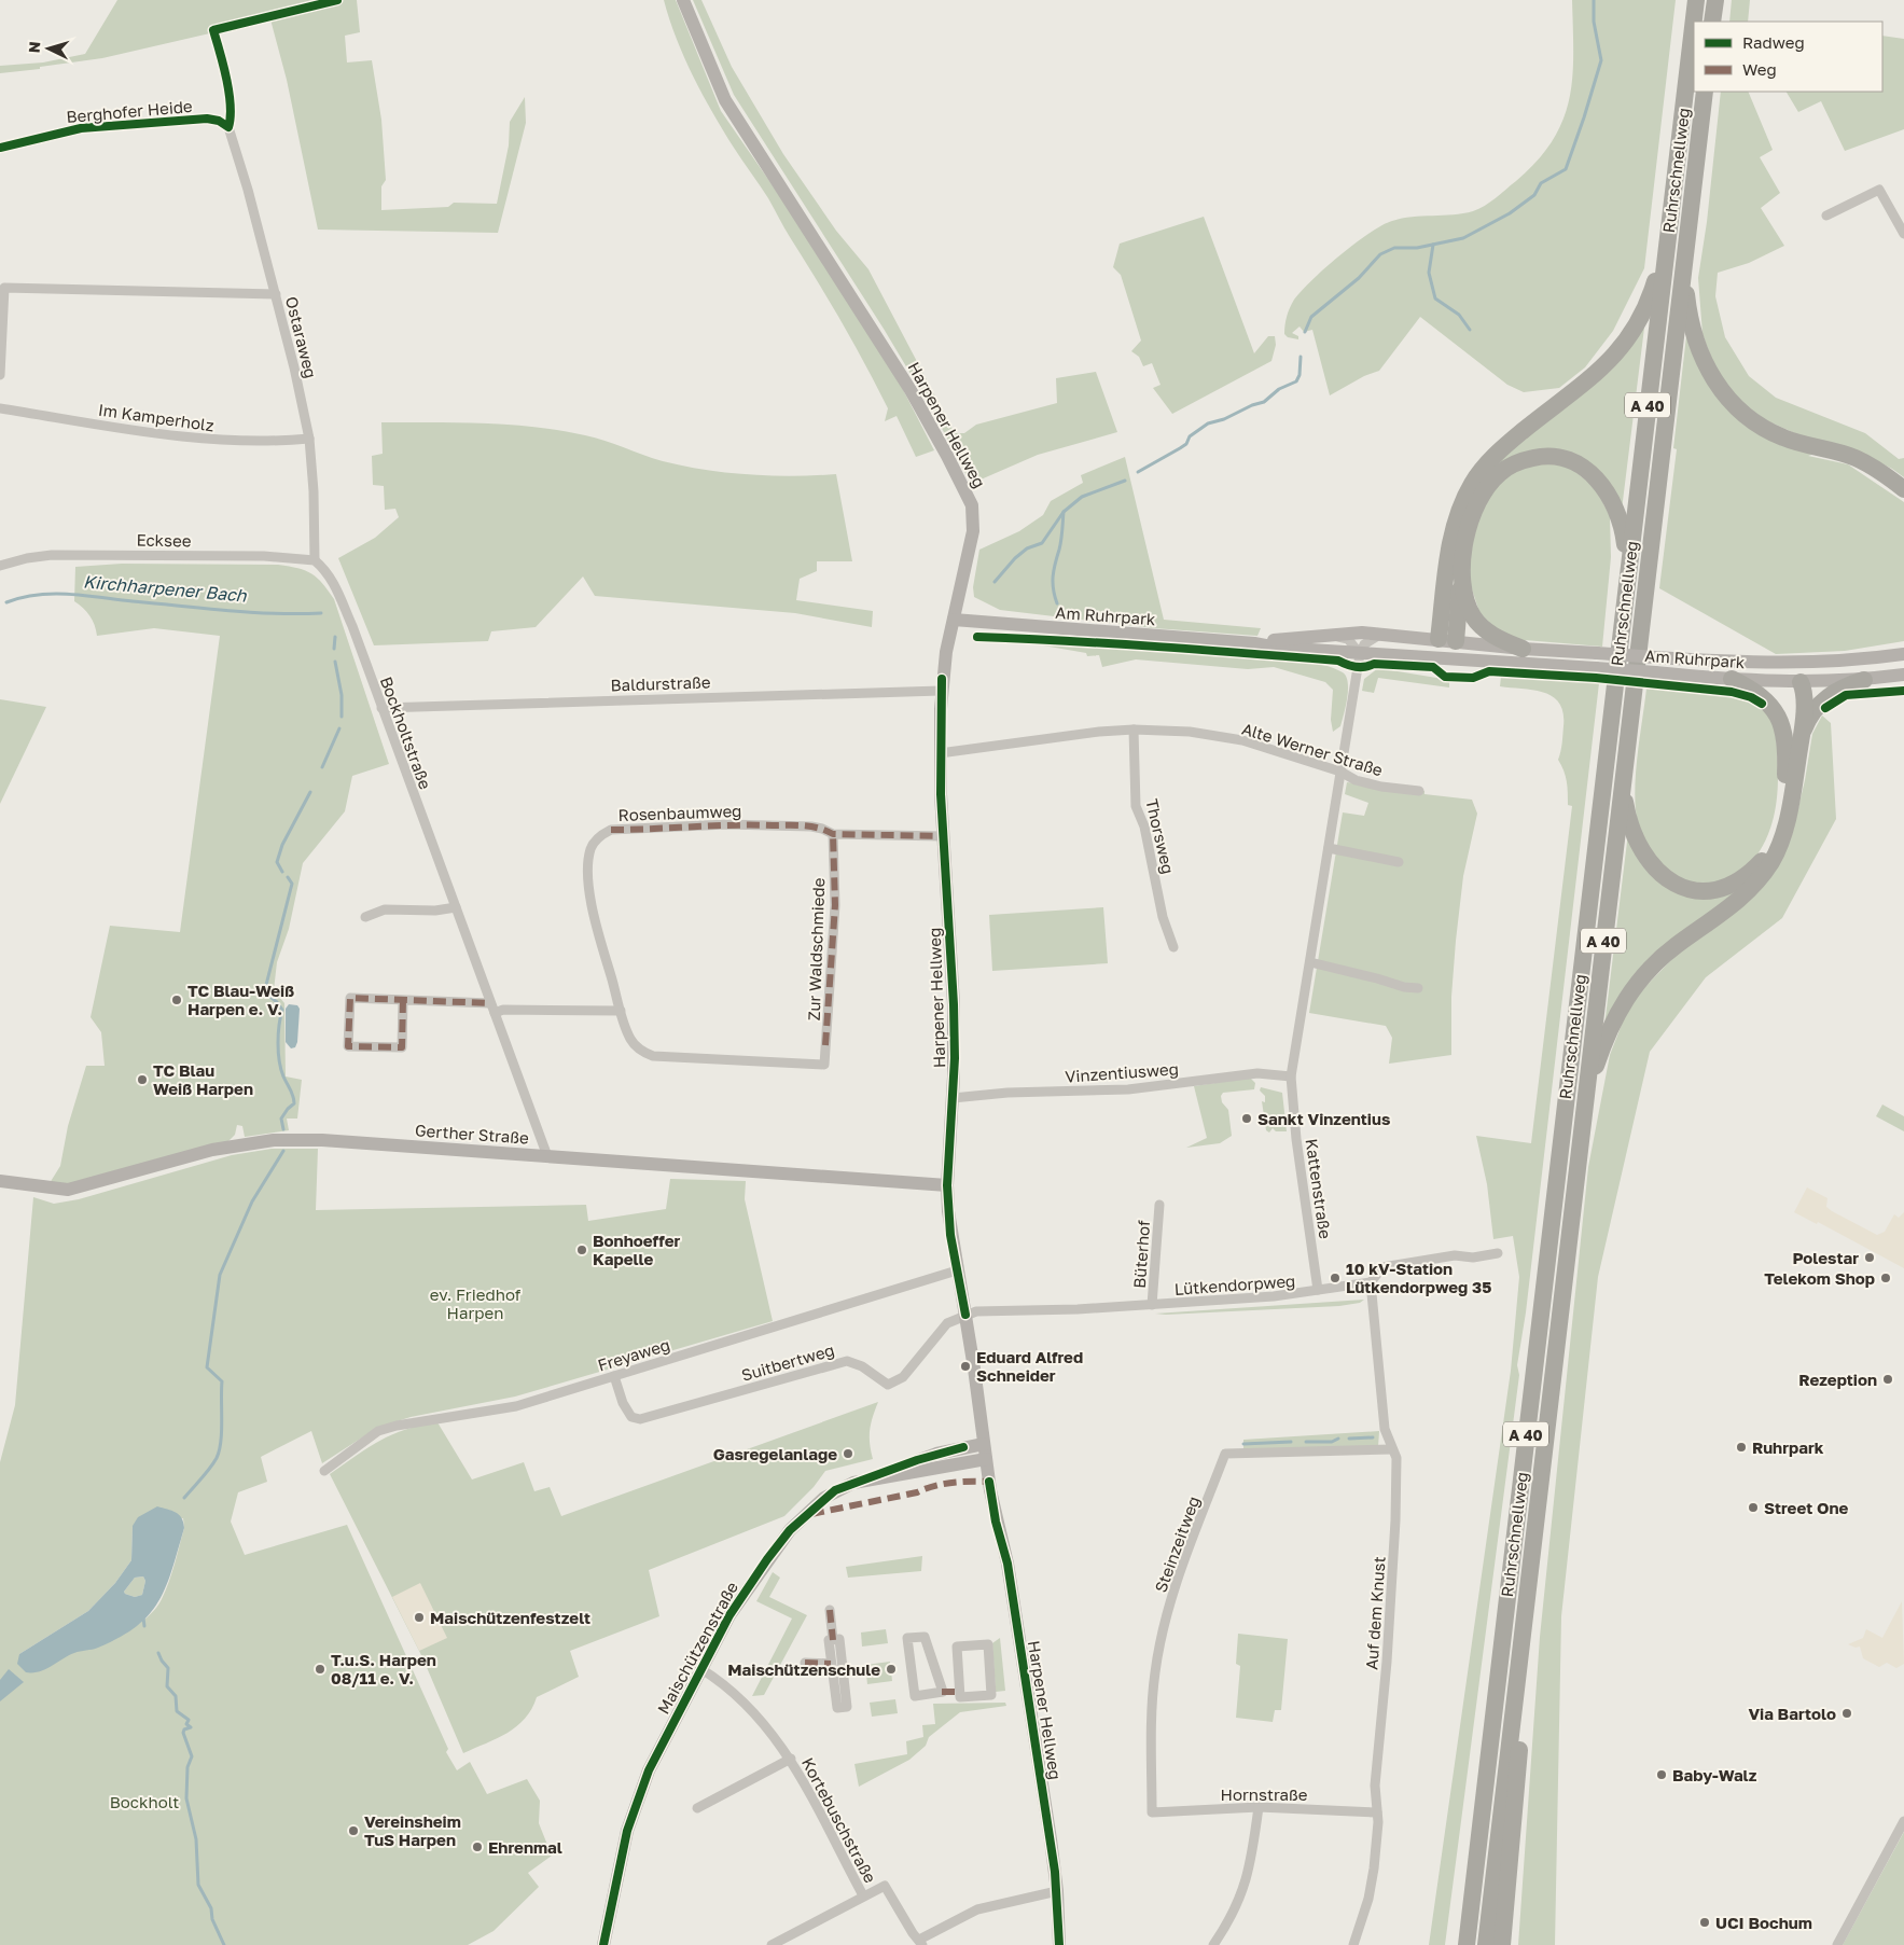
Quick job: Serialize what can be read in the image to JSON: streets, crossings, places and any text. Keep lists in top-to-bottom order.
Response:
{
  "streets": {
    "highway": ["Ruhrschnellweg", "A 40"],
    "main road": [
      "Harpener Hellweg",
      "Am Ruhrpark",
      "Gerther Straße",
      "Maischützenstraße"
    ],
    "street": [
      "Berghofer Heide",
      "Ostaraweg",
      "Im Kamperholz",
      "Ecksee",
      "Baldurstraße",
      "Bockholtstraße",
      "Alte Werner Straße",
      "Rosenbaumweg",
      "Thorsweg",
      "Zur Waldschmiede",
      "Vinzentiusweg",
      "Kattenstraße",
      "Büterhof",
      "Lütkendorpweg",
      "Freyaweg",
      "Suitbertweg",
      "Steinzeitweg",
      "Auf dem Knust",
      "Hornstraße",
      "Kortebuschstraße"
    ]
  },
  "crossings": [
    ["Berghofer Heide", "Ostaraweg"],
    ["Ostaraweg", "Im Kamperholz"],
    ["Ostaraweg", "Ecksee"],
    ["Ostaraweg", "Bockholtstraße"],
    ["Harpener Hellweg", "Am Ruhrpark"],
    ["Harpener Hellweg", "Baldurstraße"],
    ["Harpener Hellweg", "Alte Werner Straße"],
    ["Harpener Hellweg", "Rosenbaumweg"],
    ["Harpener Hellweg", "Vinzentiusweg"],
    ["Harpener Hellweg", "Gerther Straße"],
    ["Harpener Hellweg", "Lütkendorpweg"],
    ["Harpener Hellweg", "Freyaweg"],
    ["Harpener Hellweg", "Suitbertweg"],
    ["Harpener Hellweg", "Maischützenstraße"],
    ["Ecksee", "Bockholtstraße"],
    ["Am Ruhrpark", "Kattenstraße"],
    ["Baldurstraße", "Bockholtstraße"],
    ["Bockholtstraße", "Gerther Straße"],
    ["Alte Werner Straße", "Thorsweg"],
    ["Alte Werner Straße", "Kattenstraße"],
    ["Rosenbaumweg", "Zur Waldschmiede"],
    ["Vinzentiusweg", "Kattenstraße"],
    ["Kattenstraße", "Lütkendorpweg"],
    ["Büterhof", "Lütkendorpweg"],
    ["Lütkendorpweg", "Suitbertweg"],
    ["Lütkendorpweg", "Auf dem Knust"],
    ["Freyaweg", "Suitbertweg"],
    ["Steinzeitweg", "Auf dem Knust"],
    ["Steinzeitweg", "Hornstraße"],
    ["Auf dem Knust", "Hornstraße"],
    ["Maischützenstraße", "Kortebuschstraße"]
  ],
  "water": ["Kirchharpener Bach"],
  "parks": ["ev. Friedhof Harpen", "Bockholt"],
  "places": [
    "TC Blau-Weiß Harpen e. V.",
    "TC Blau Weiß Harpen",
    "Sankt Vinzentius",
    "Bonhoeffer Kapelle",
    "Polestar",
    "10 kV-Station Lütkendorpweg 35",
    "Telekom Shop",
    "Eduard Alfred Schneider",
    "Rezeption",
    "Ruhrpark",
    "Gasregelanlage",
    "Street One",
    "Maischützenfestzelt",
    "T.u.S. Harpen 08/11 e. V.",
    "Maischützenschule",
    "Via Bartolo",
    "Baby-Walz",
    "Vereinsheim TuS Harpen",
    "Ehrenmal",
    "UCI Bochum"
  ],
  "legend": ["Radweg", "Weg"],
  "north": "left"
}
